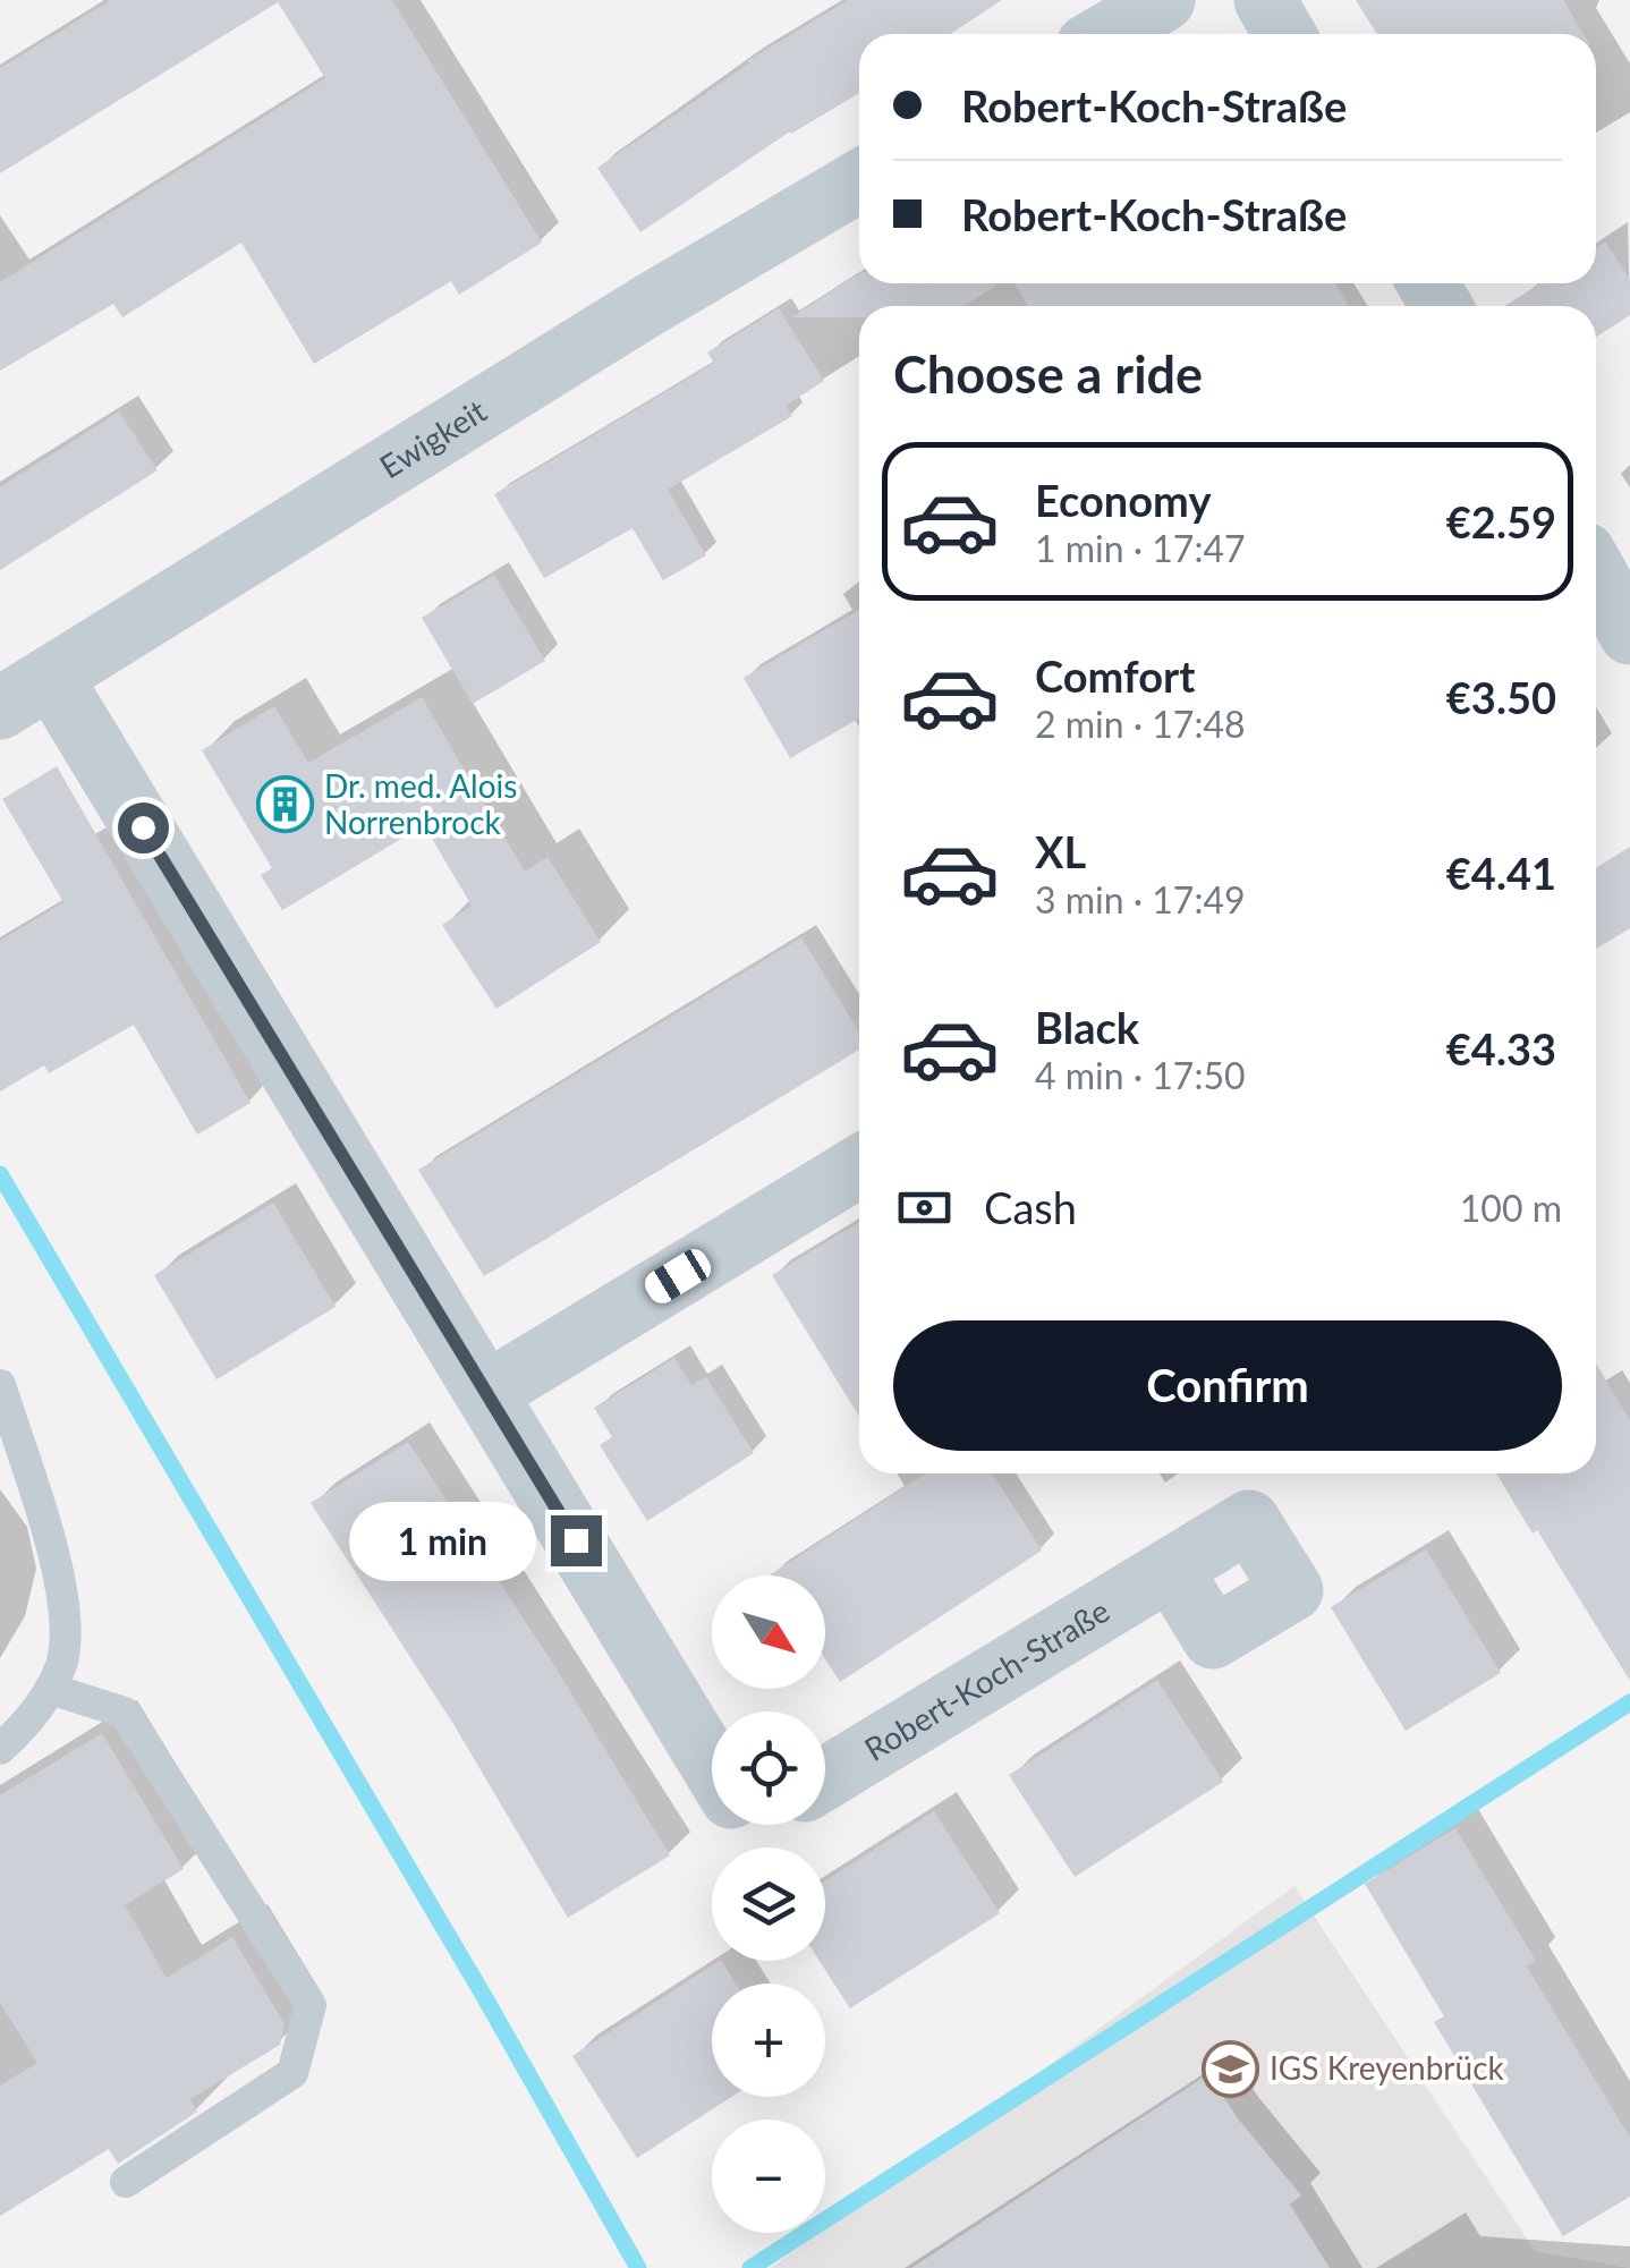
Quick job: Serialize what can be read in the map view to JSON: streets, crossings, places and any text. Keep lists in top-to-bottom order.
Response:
{
  "streets": {
    "street": ["Ewigkeit", "Robert-Koch-Straße"]
  },
  "places": {
    "building": ["Dr. med. Alois Norrenbrock"],
    "school or university": ["IGS Kreyenbrück"]
  },
  "north": "bottom right",
  "page": {
    "banner": ["Robert-Koch-Straße", "Robert-Koch-Straße"],
    "heading": "Choose a ride",
    "list": [
      {
        "name": "Economy",
        "note": "1 min · 17:47",
        "value": "€2.59"
      },
      {
        "name": "Comfort",
        "note": "2 min · 17:48",
        "value": "€3.50"
      },
      {
        "name": "XL",
        "note": "3 min · 17:49",
        "value": "€4.41"
      },
      {
        "name": "Black",
        "note": "4 min · 17:50",
        "value": "€4.33"
      }
    ],
    "pay": ["Cash", "100 m"],
    "buttons": "Confirm",
    "bubble": "1 min",
    "map_buttons": ["+", "−"]
  }
}
